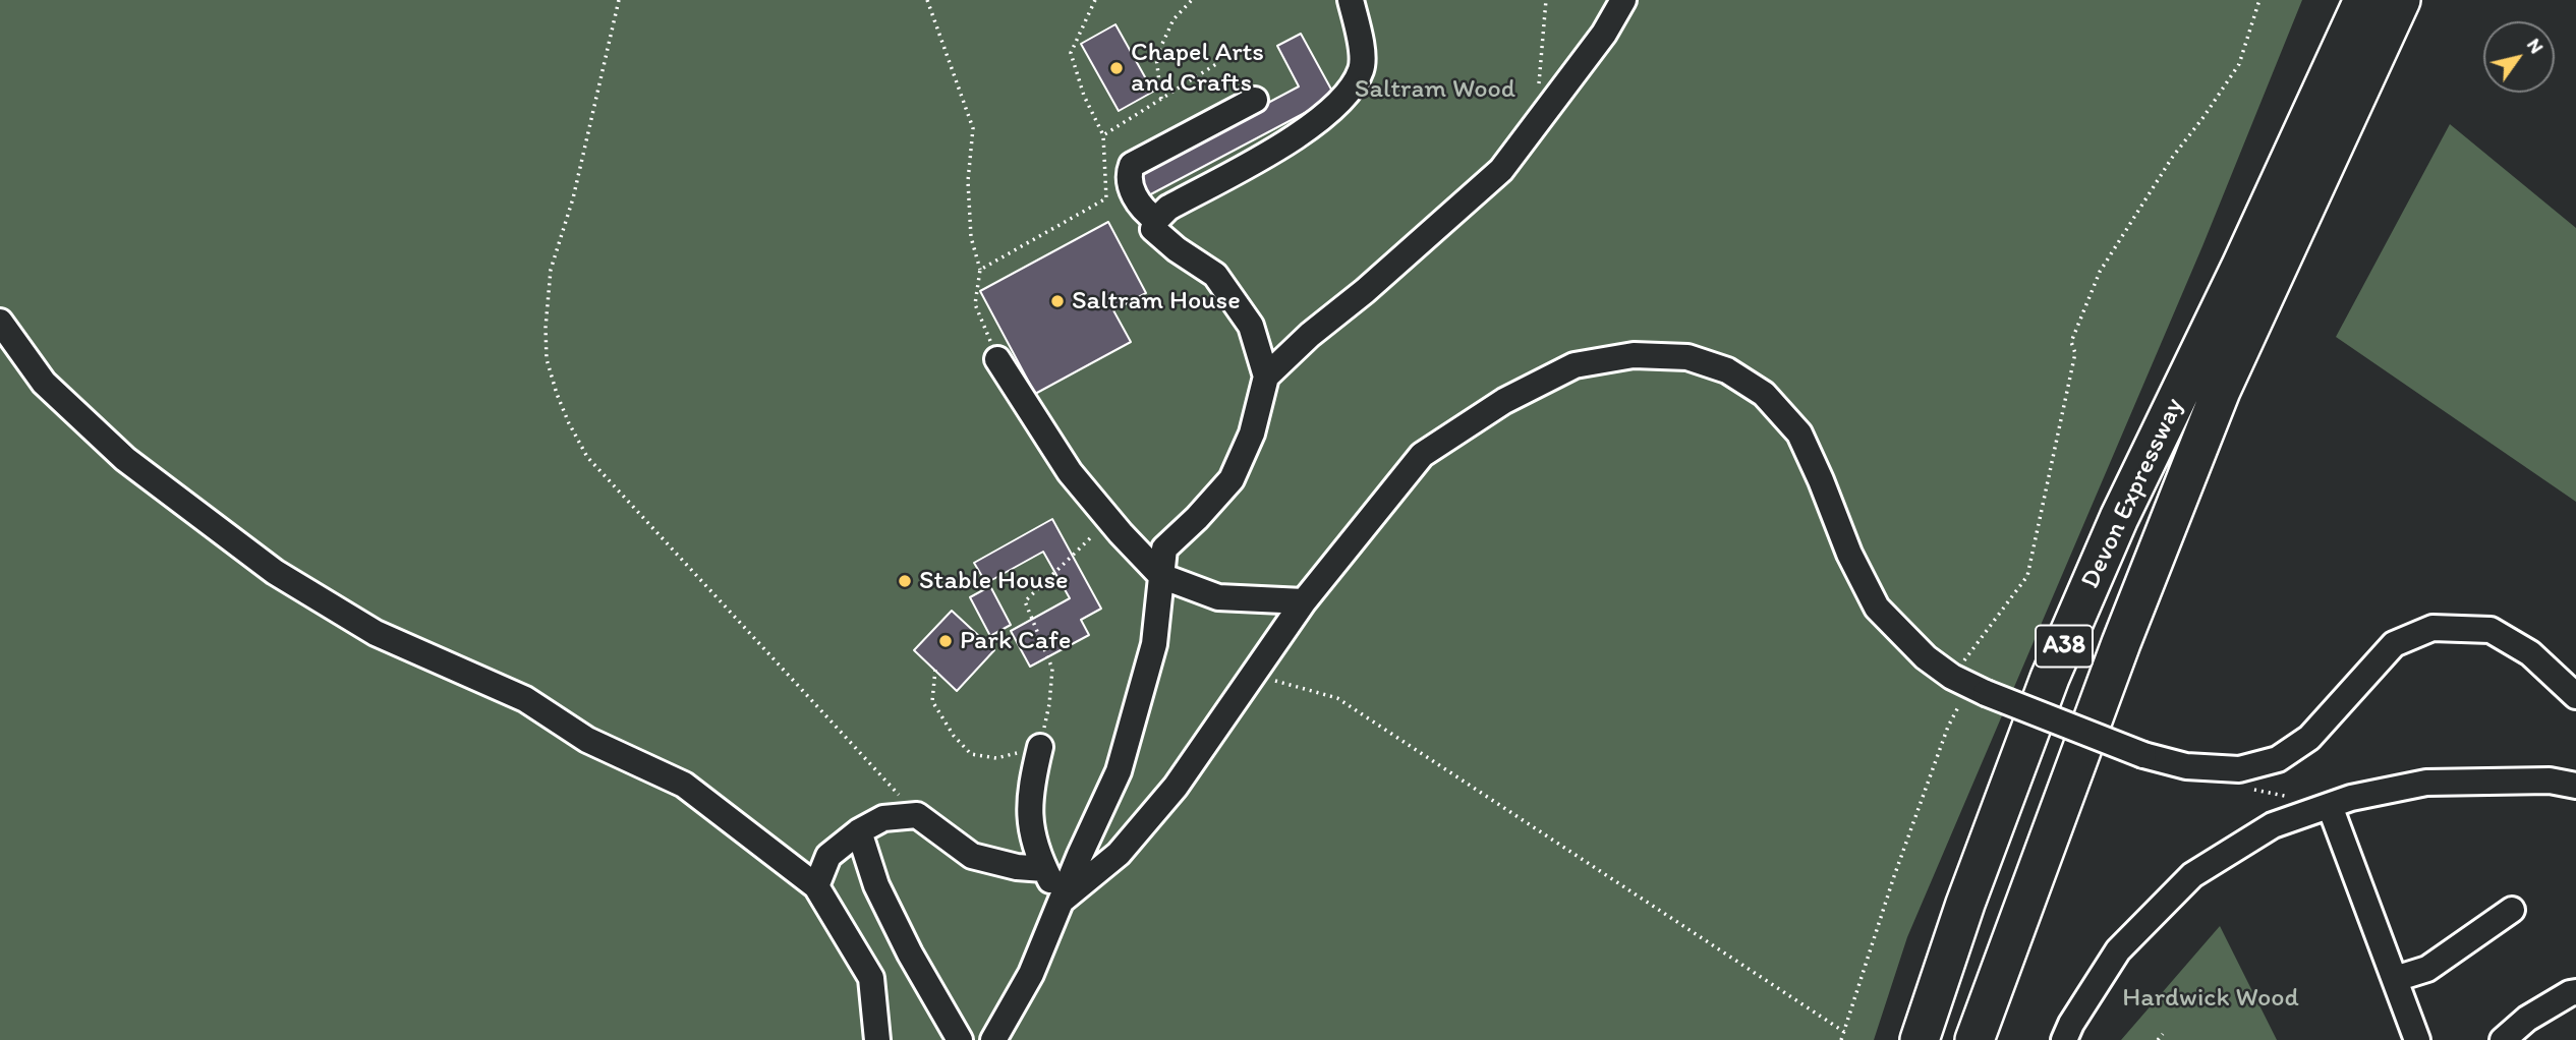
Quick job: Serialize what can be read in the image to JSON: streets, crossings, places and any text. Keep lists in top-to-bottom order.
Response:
{
  "streets": {
    "highway": ["Devon Expressway", "A38"]
  },
  "crossings": [
    ["Devon Expressway", "A38"]
  ],
  "parks": ["Saltram Wood", "Hardwick Wood"],
  "places": [
    "Chapel Arts and Crafts",
    "Saltram House",
    "Stable House",
    "Park Cafe"
  ],
  "north": "top right"
}
